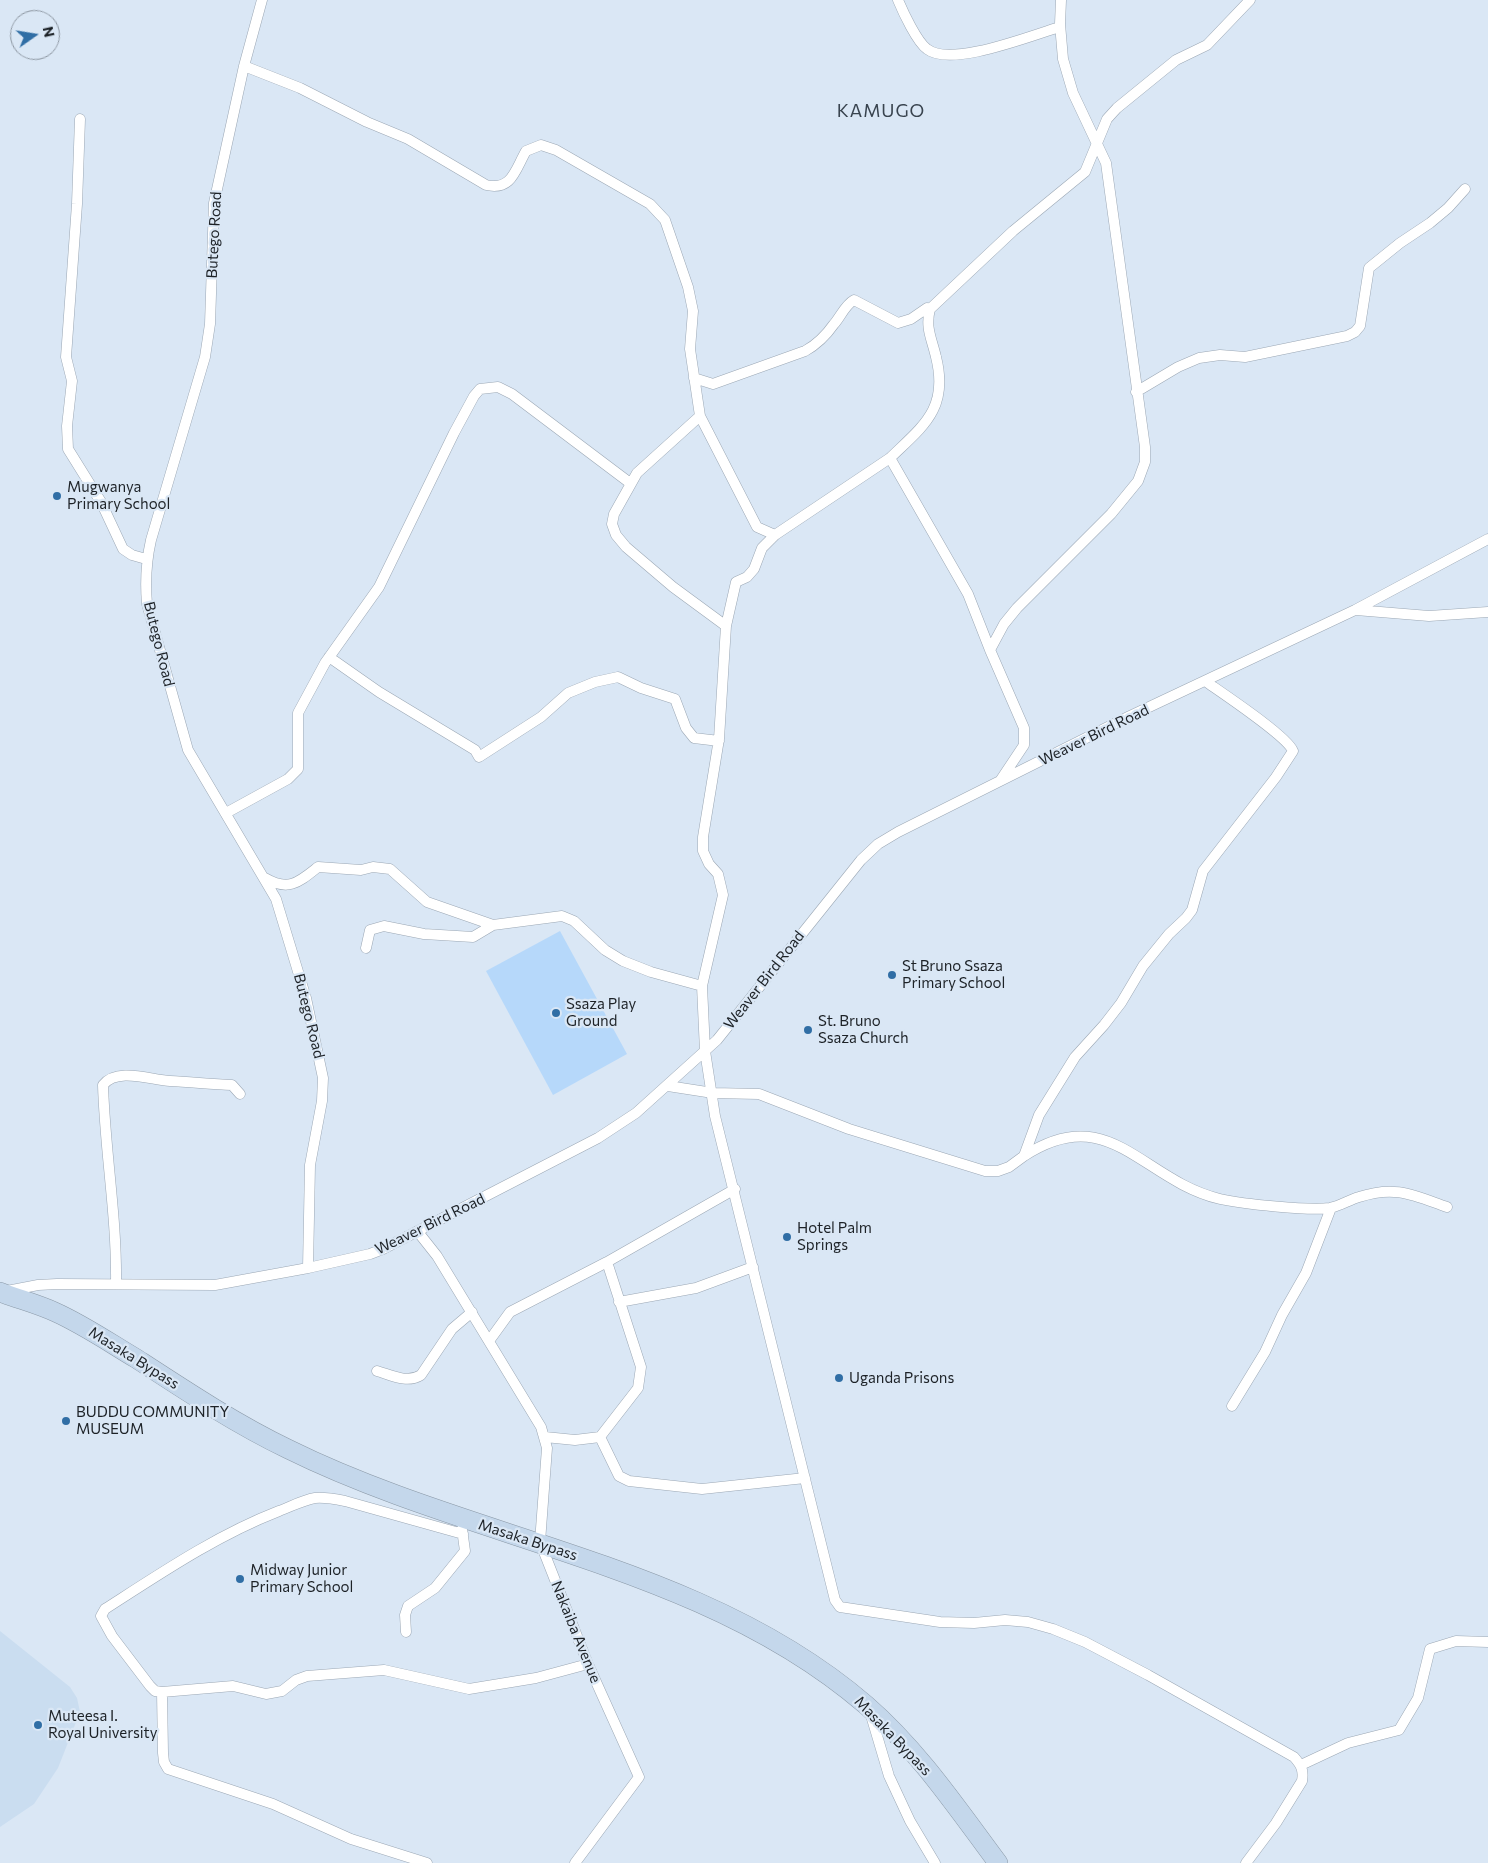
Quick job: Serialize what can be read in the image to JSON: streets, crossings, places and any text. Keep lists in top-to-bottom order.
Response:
{
  "streets": {
    "highway": ["Masaka Bypass"],
    "street": ["Butego Road", "Weaver Bird Road", "Nakaiba Avenue"]
  },
  "crossings": [
    ["Butego Road", "Weaver Bird Road"],
    ["Weaver Bird Road", "Masaka Bypass"],
    ["Weaver Bird Road", "Nakaiba Avenue"],
    ["Masaka Bypass", "Nakaiba Avenue"]
  ],
  "districts": ["KAMUGO"],
  "places": [
    "Mugwanya Primary School",
    "St Bruno Ssaza Primary School",
    "Ssaza Play Ground",
    "St. Bruno Ssaza Church",
    "Hotel Palm Springs",
    "Uganda Prisons",
    "BUDDU COMMUNITY MUSEUM",
    "Midway Junior Primary School",
    "Muteesa I. Royal University"
  ],
  "north": "right"
}
